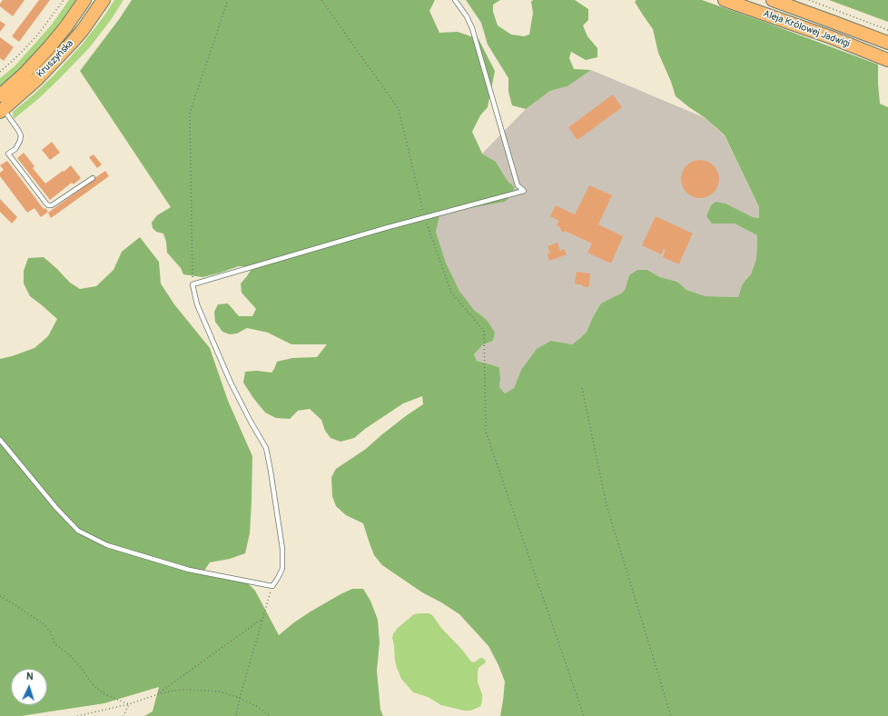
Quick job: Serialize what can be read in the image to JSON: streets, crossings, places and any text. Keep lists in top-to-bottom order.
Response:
{
  "streets": {
    "main road": ["Aleja Królowej Jadwigi", "Kruszyńska"]
  },
  "north": "top"
}
